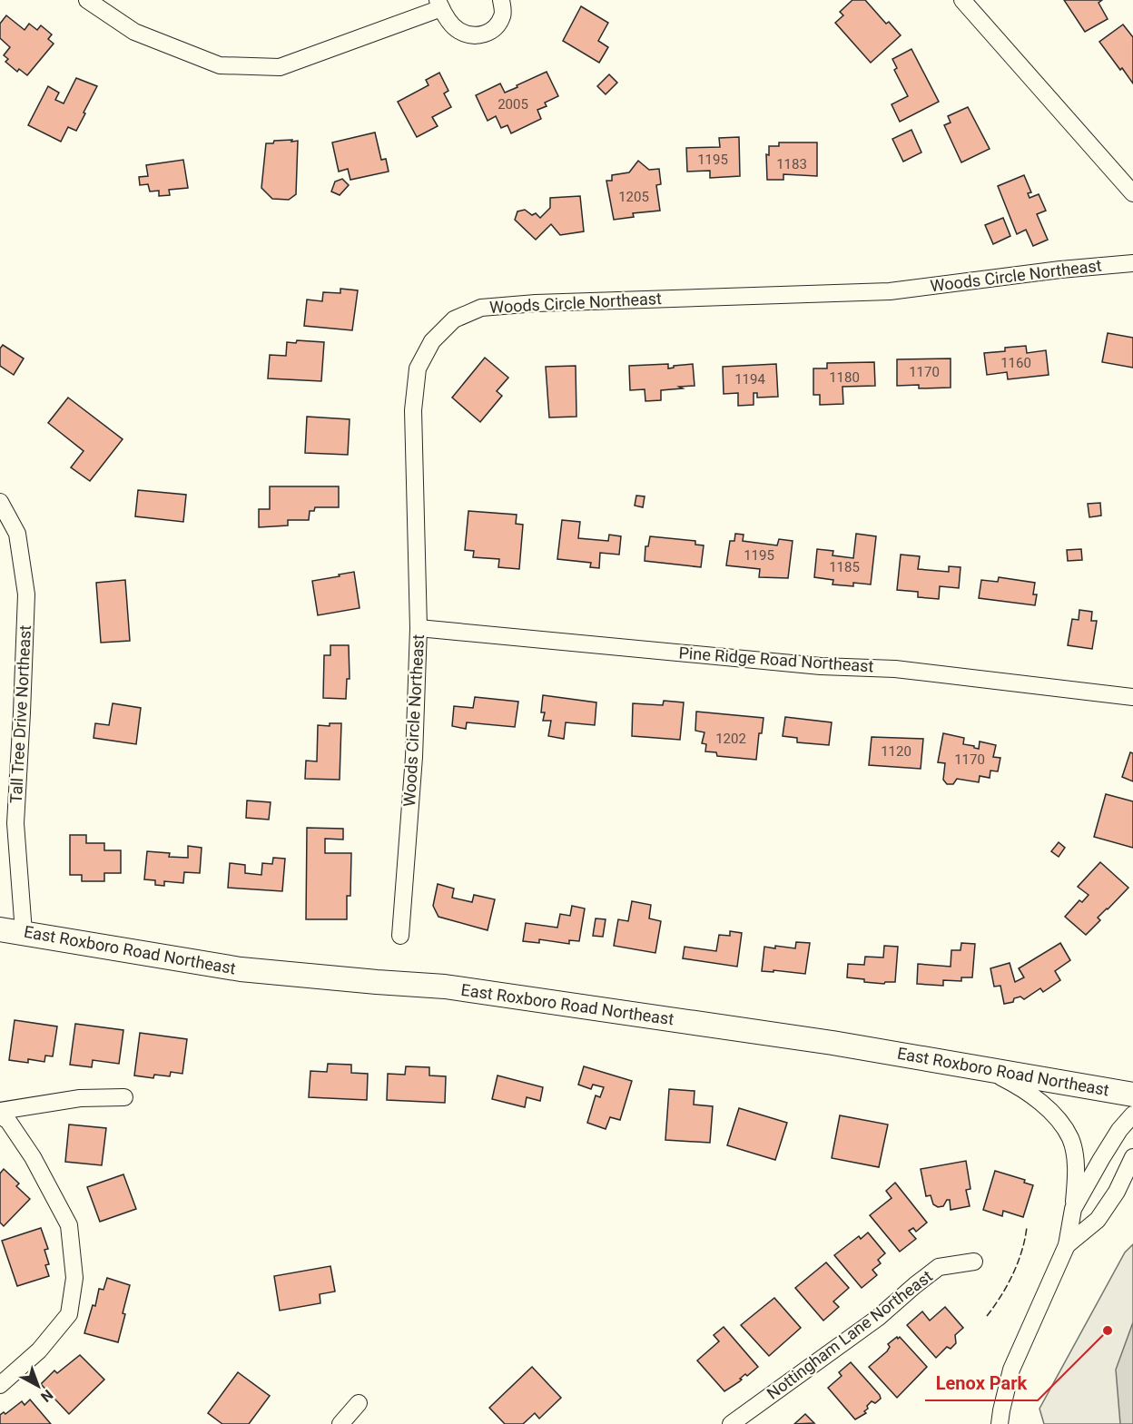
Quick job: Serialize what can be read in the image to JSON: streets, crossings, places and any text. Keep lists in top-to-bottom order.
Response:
{
  "streets": {
    "main road": ["East Roxboro Road Northeast"],
    "street": [
      "Woods Circle Northeast",
      "Pine Ridge Road Northeast",
      "Tall Tree Drive Northeast",
      "Nottingham Lane Northeast"
    ]
  },
  "crossings": [
    ["Woods Circle Northeast", "Pine Ridge Road Northeast"],
    ["Tall Tree Drive Northeast", "East Roxboro Road Northeast"]
  ],
  "places": ["Lenox Park"],
  "house_numbers": [
    "2005",
    "1195",
    "1183",
    "1205",
    "1160",
    "1170",
    "1180",
    "1194",
    "1195",
    "1185",
    "1202",
    "1120",
    "1170"
  ],
  "north": "bottom right"
}
